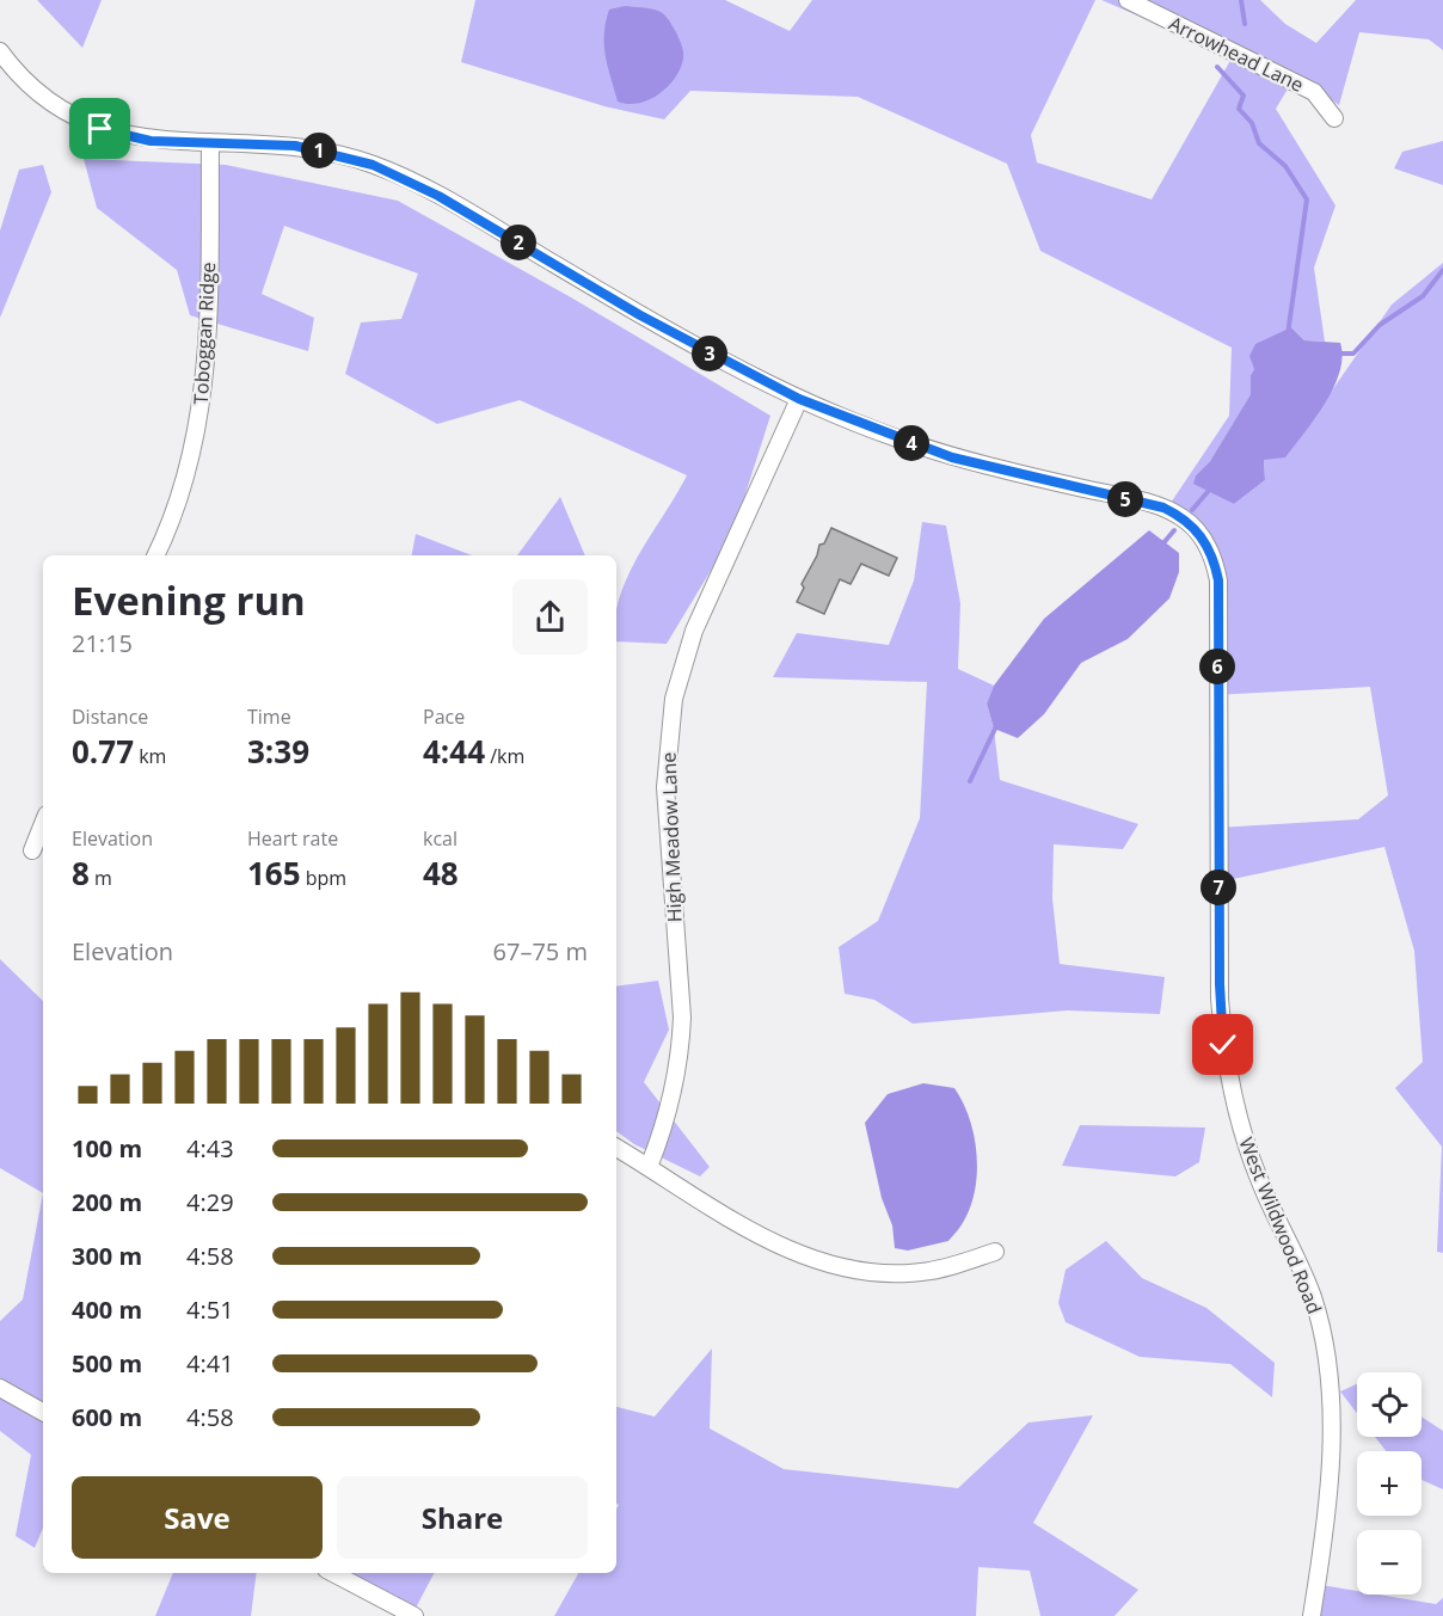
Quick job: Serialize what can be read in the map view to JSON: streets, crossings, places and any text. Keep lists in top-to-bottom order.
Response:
{
  "streets": {
    "street": [
      "Arrowhead Lane",
      "Toboggan Ridge",
      "High Meadow Lane",
      "West Wildwood Road"
    ]
  },
  "crossings": [
    ["Toboggan Ridge", "West Wildwood Road"],
    ["High Meadow Lane", "West Wildwood Road"]
  ],
  "page": {
    "pins": [
      "1",
      "2",
      "3",
      "4",
      "5",
      "6",
      "7"
    ],
    "heading": ["Evening run", "21:15"],
    "stats": [
      ["Distance", "0.77 km"],
      ["Time", "3:39"],
      ["Pace", "4:44 /km"],
      ["Elevation", "8 m"],
      ["Heart rate", "165 bpm"],
      ["kcal", "48"]
    ],
    "chart": ["Elevation", "67–75 m"],
    "list": [
      {
        "name": "100 m",
        "note": "4:43"
      },
      {
        "name": "200 m",
        "note": "4:29"
      },
      {
        "name": "300 m",
        "note": "4:58"
      },
      {
        "name": "400 m",
        "note": "4:51"
      },
      {
        "name": "500 m",
        "note": "4:41"
      },
      {
        "name": "600 m",
        "note": "4:58"
      }
    ],
    "map_buttons": ["+", "−"],
    "buttons": ["Save", "Share"]
  }
}
